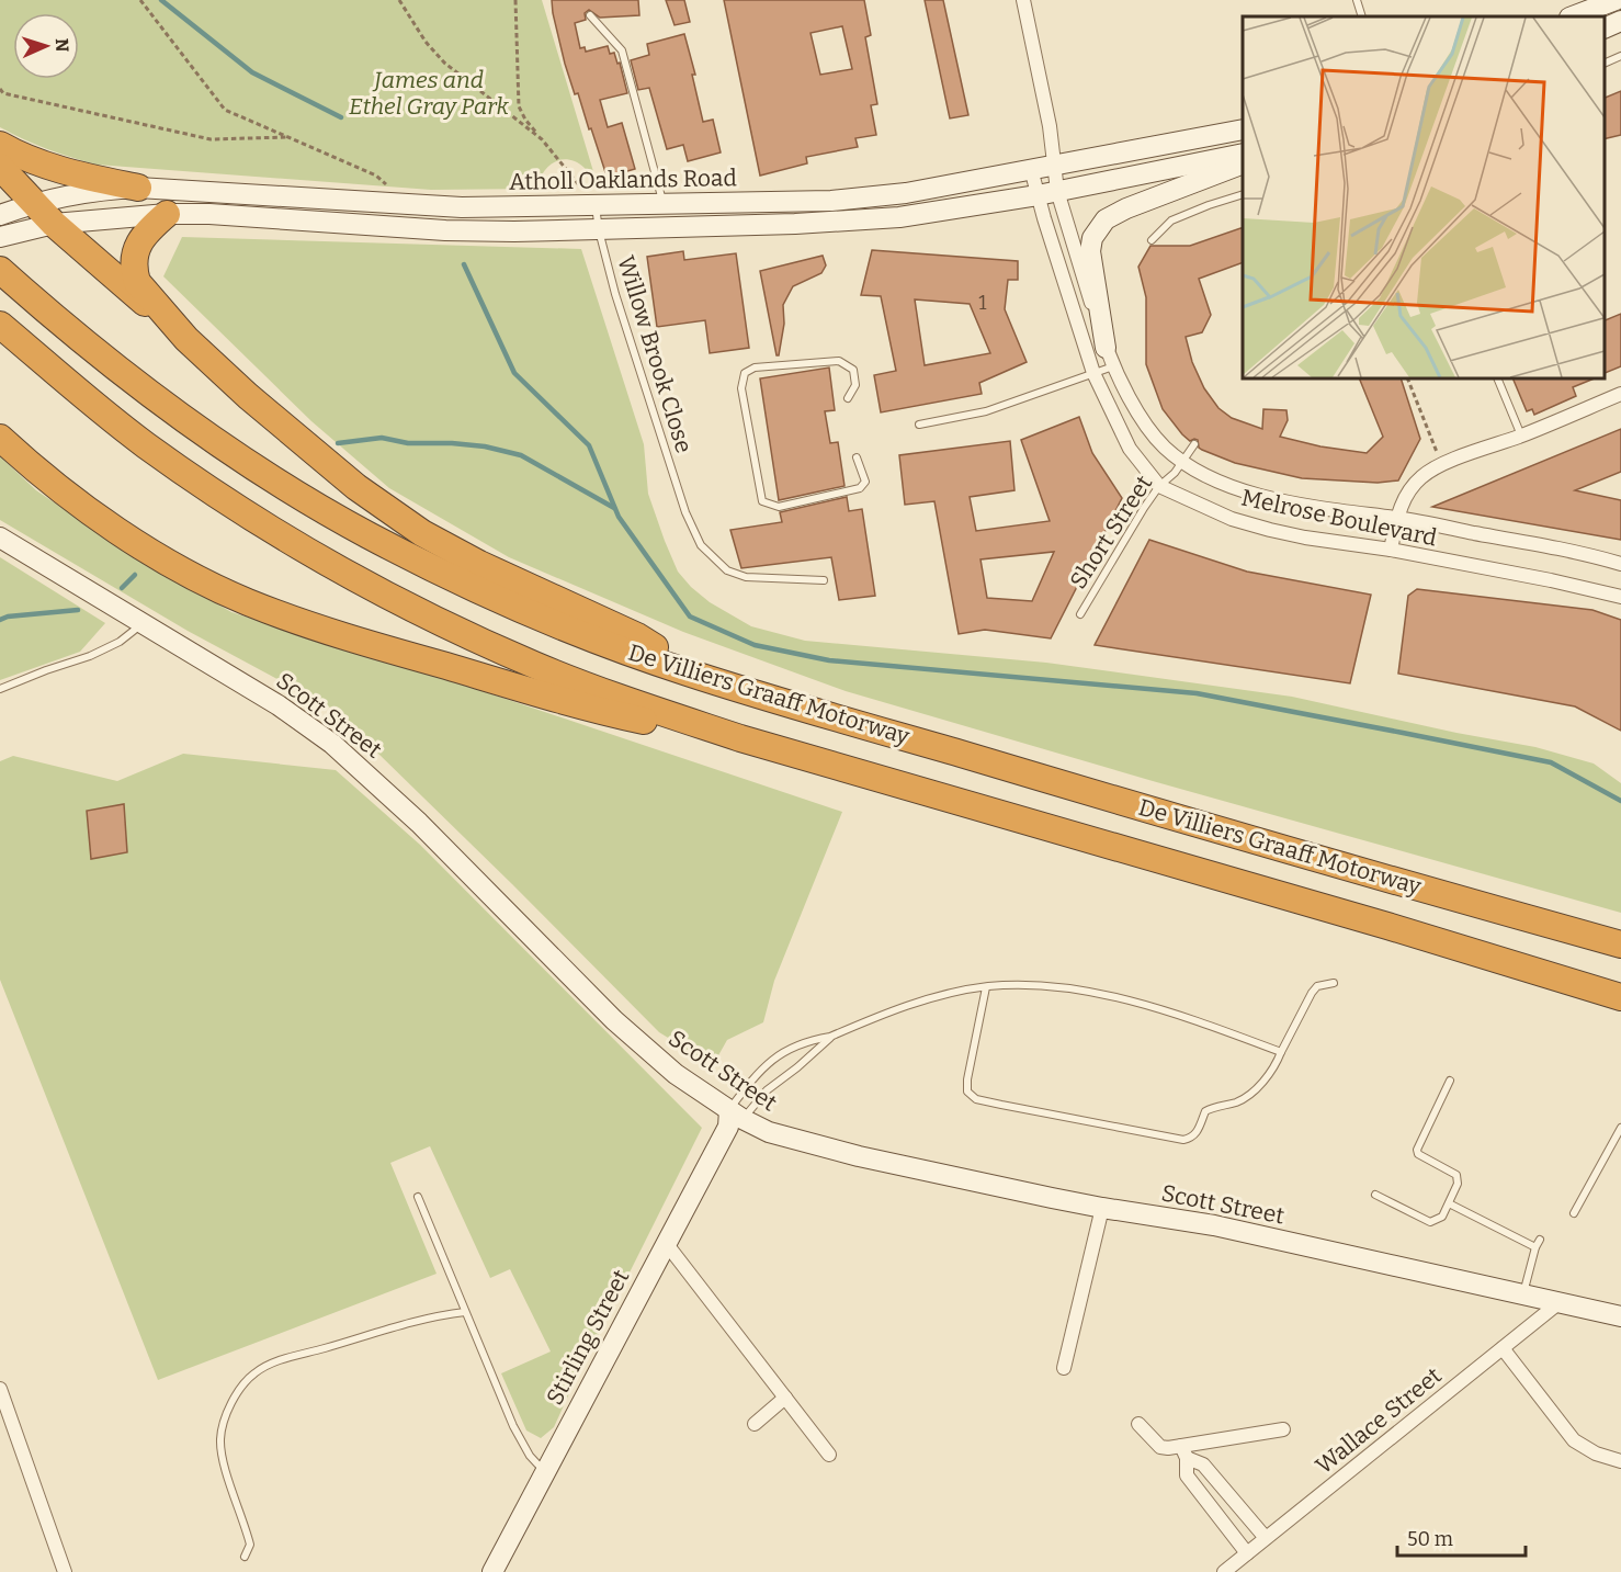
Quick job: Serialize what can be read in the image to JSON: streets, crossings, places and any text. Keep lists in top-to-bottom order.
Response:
{
  "streets": {
    "highway": ["De Villiers Graaff Motorway"],
    "street": [
      "Atholl Oaklands Road",
      "Melrose Boulevard",
      "Scott Street",
      "Stirling Street",
      "Wallace Street"
    ],
    "lane": ["Willow Brook Close", "Short Street"]
  },
  "crossings": [
    ["Atholl Oaklands Road", "Willow Brook Close"],
    ["Atholl Oaklands Road", "Melrose Boulevard"],
    ["Melrose Boulevard", "Short Street"],
    ["Scott Street", "Stirling Street"],
    ["Scott Street", "Wallace Street"]
  ],
  "parks": ["James and Ethel Gray Park"],
  "house_numbers": ["1"],
  "scale_bar": "50 m",
  "north": "right"
}
